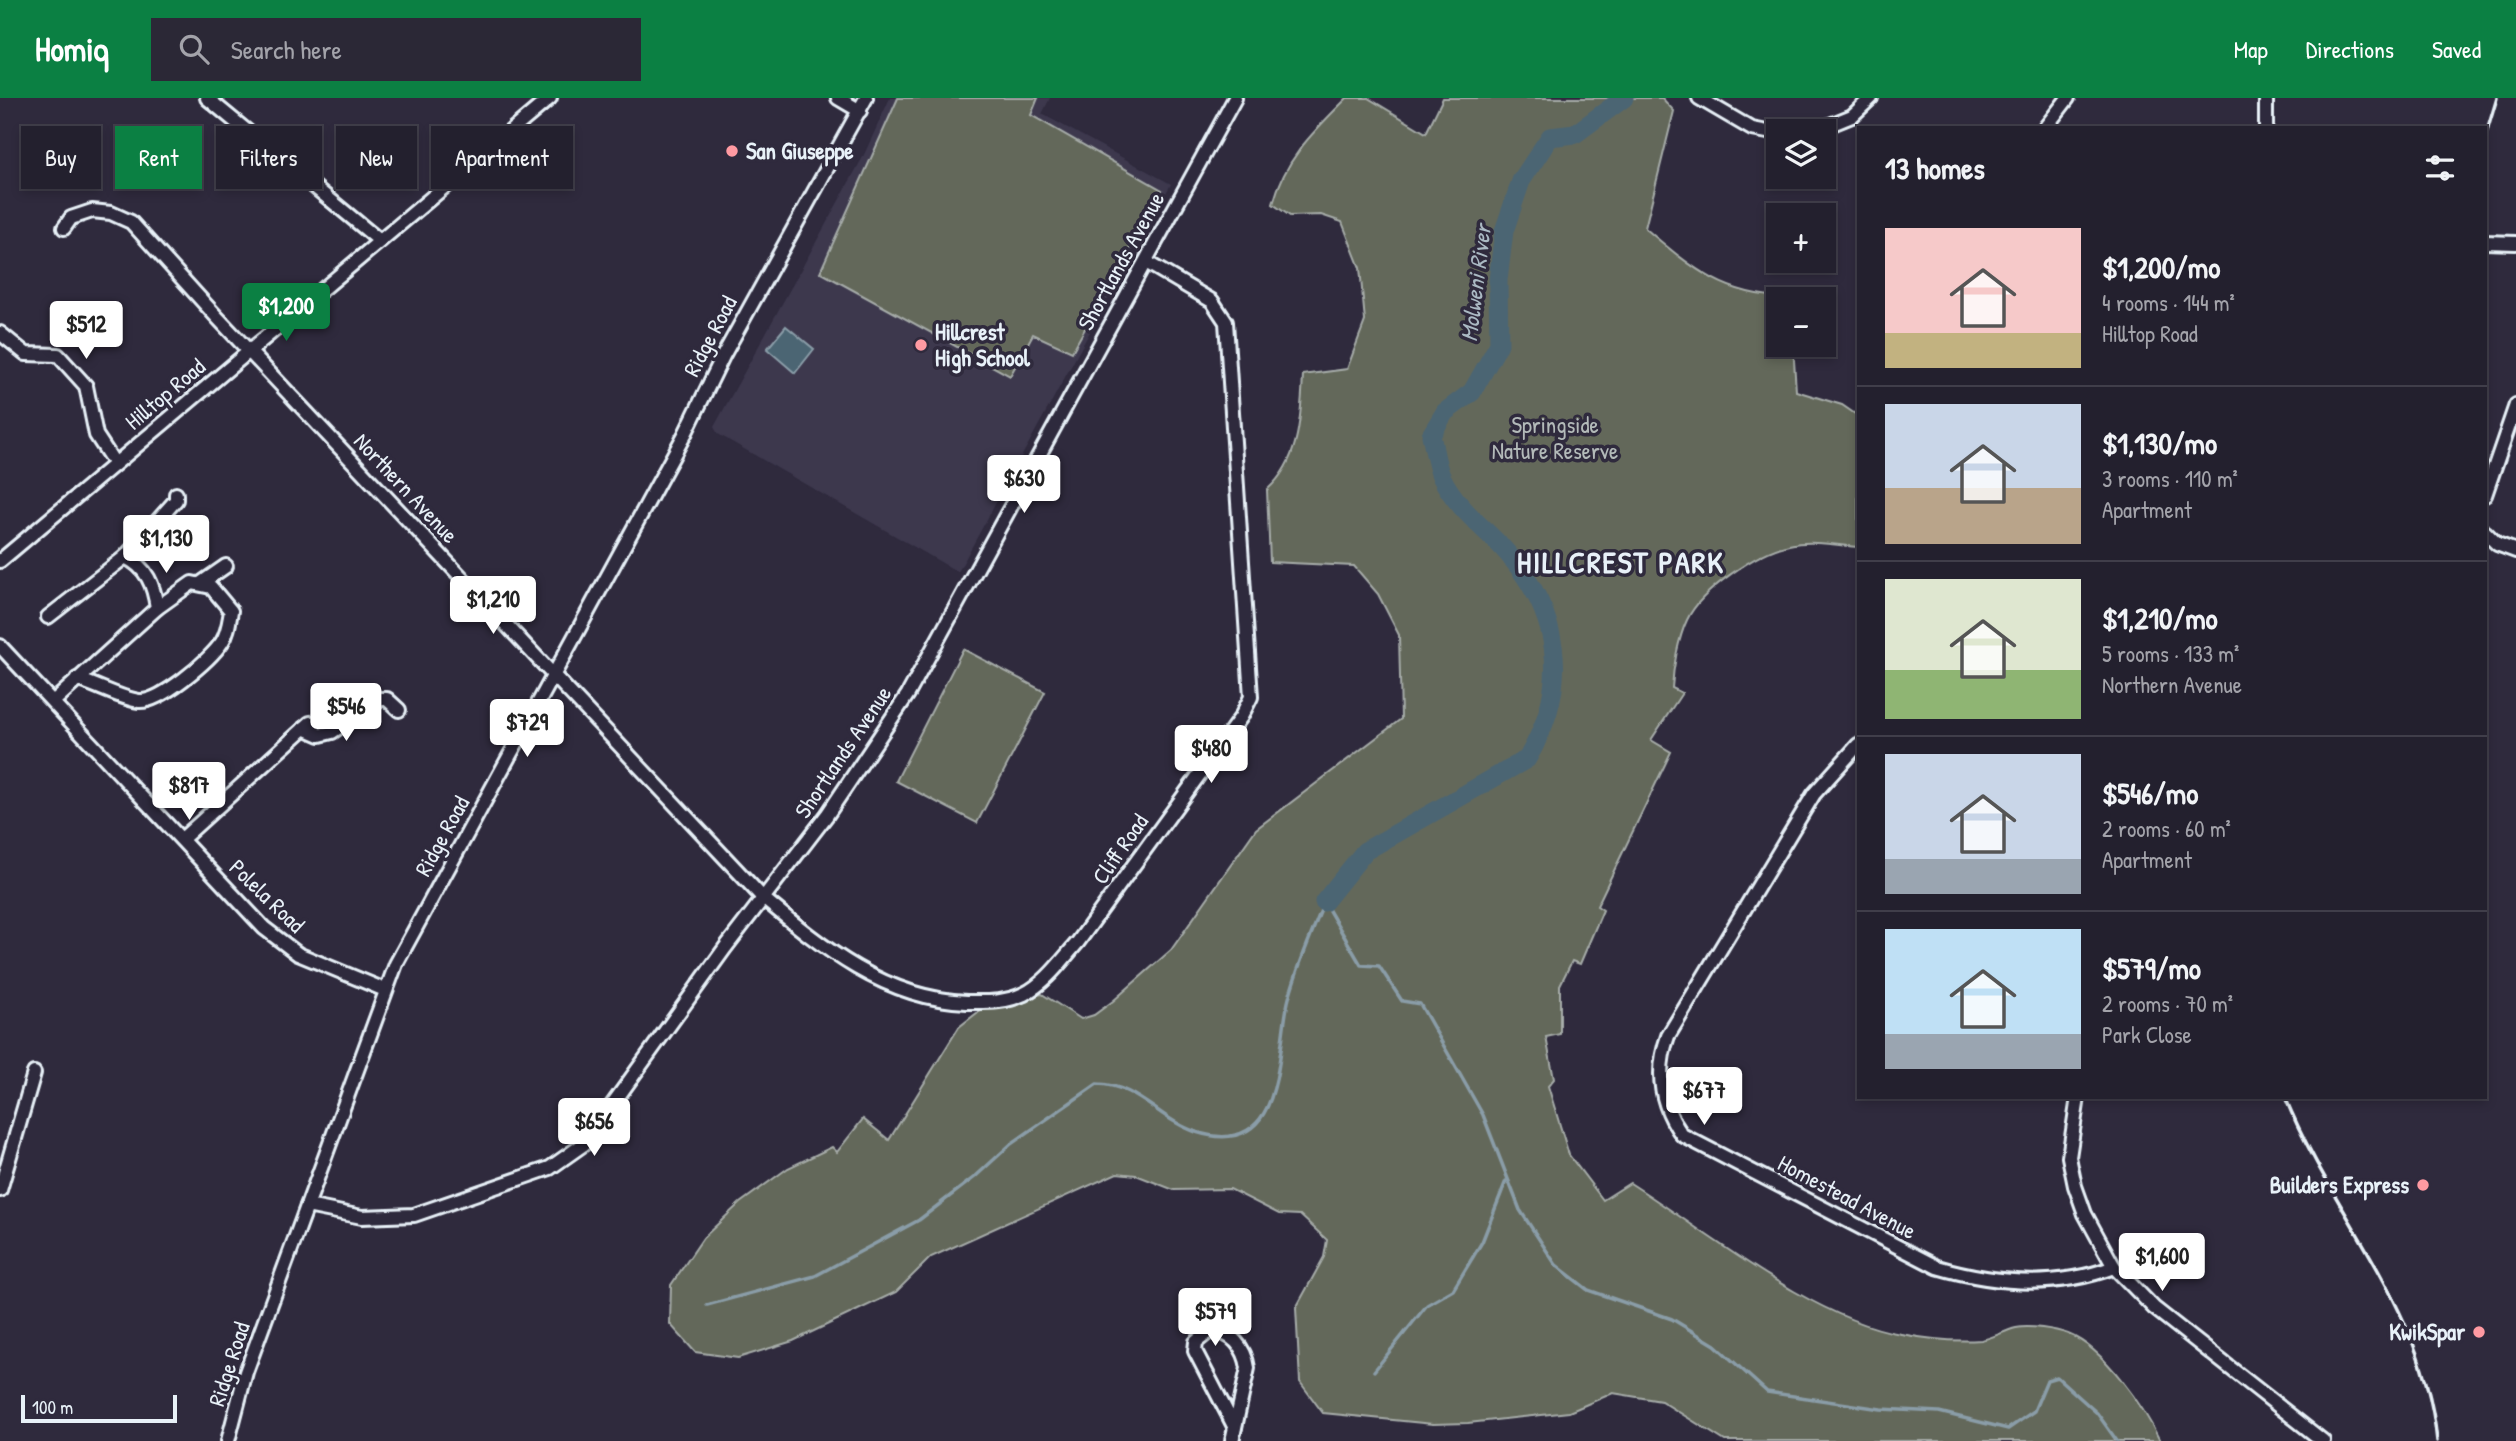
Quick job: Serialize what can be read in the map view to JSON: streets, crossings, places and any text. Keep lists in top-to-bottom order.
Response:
{
  "streets": {
    "street": [
      "Shortlands Avenue",
      "Ridge Road",
      "Hilltop Road",
      "Northern Avenue",
      "Cliff Road",
      "Polela Road",
      "Homestead Avenue"
    ]
  },
  "crossings": [
    ["Shortlands Avenue", "Ridge Road"],
    ["Shortlands Avenue", "Northern Avenue"],
    ["Shortlands Avenue", "Cliff Road"],
    ["Ridge Road", "Northern Avenue"],
    ["Ridge Road", "Polela Road"],
    ["Hilltop Road", "Northern Avenue"],
    ["Northern Avenue", "Cliff Road"]
  ],
  "districts": ["HILLCREST PARK"],
  "water": ["Molweni River"],
  "parks": ["Springside Nature Reserve"],
  "places": [
    "San Giuseppe",
    "Hillcrest High School",
    "Builders Express",
    "KwikSpar"
  ],
  "scale_bar": "100 m",
  "page": {
    "header": "Homiq",
    "search": "Search here",
    "nav": ["Map", "Directions", "Saved"],
    "map_buttons": ["+", "−"],
    "chip": [
      "Buy",
      "Rent",
      "Filters",
      "New",
      "Apartment"
    ],
    "heading": "13 homes",
    "list": [
      {
        "name": "$1,200/mo",
        "note": "4 rooms · 144 m² · Hilltop Road"
      },
      {
        "name": "$1,130/mo",
        "note": "3 rooms · 110 m² · Apartment"
      },
      {
        "name": "$1,210/mo",
        "note": "5 rooms · 133 m² · Northern Avenue"
      },
      {
        "name": "$546/mo",
        "note": "2 rooms · 60 m² · Apartment"
      },
      {
        "name": "$579/mo",
        "note": "2 rooms · 70 m² · Park Close"
      }
    ],
    "price": [
      "$1,200",
      "$512",
      "$630",
      "$1,130",
      "$1,210",
      "$546",
      "$729",
      "$480",
      "$817",
      "$677",
      "$656",
      "$1,600",
      "$579"
    ],
    "scale": "100 m"
  }
}
